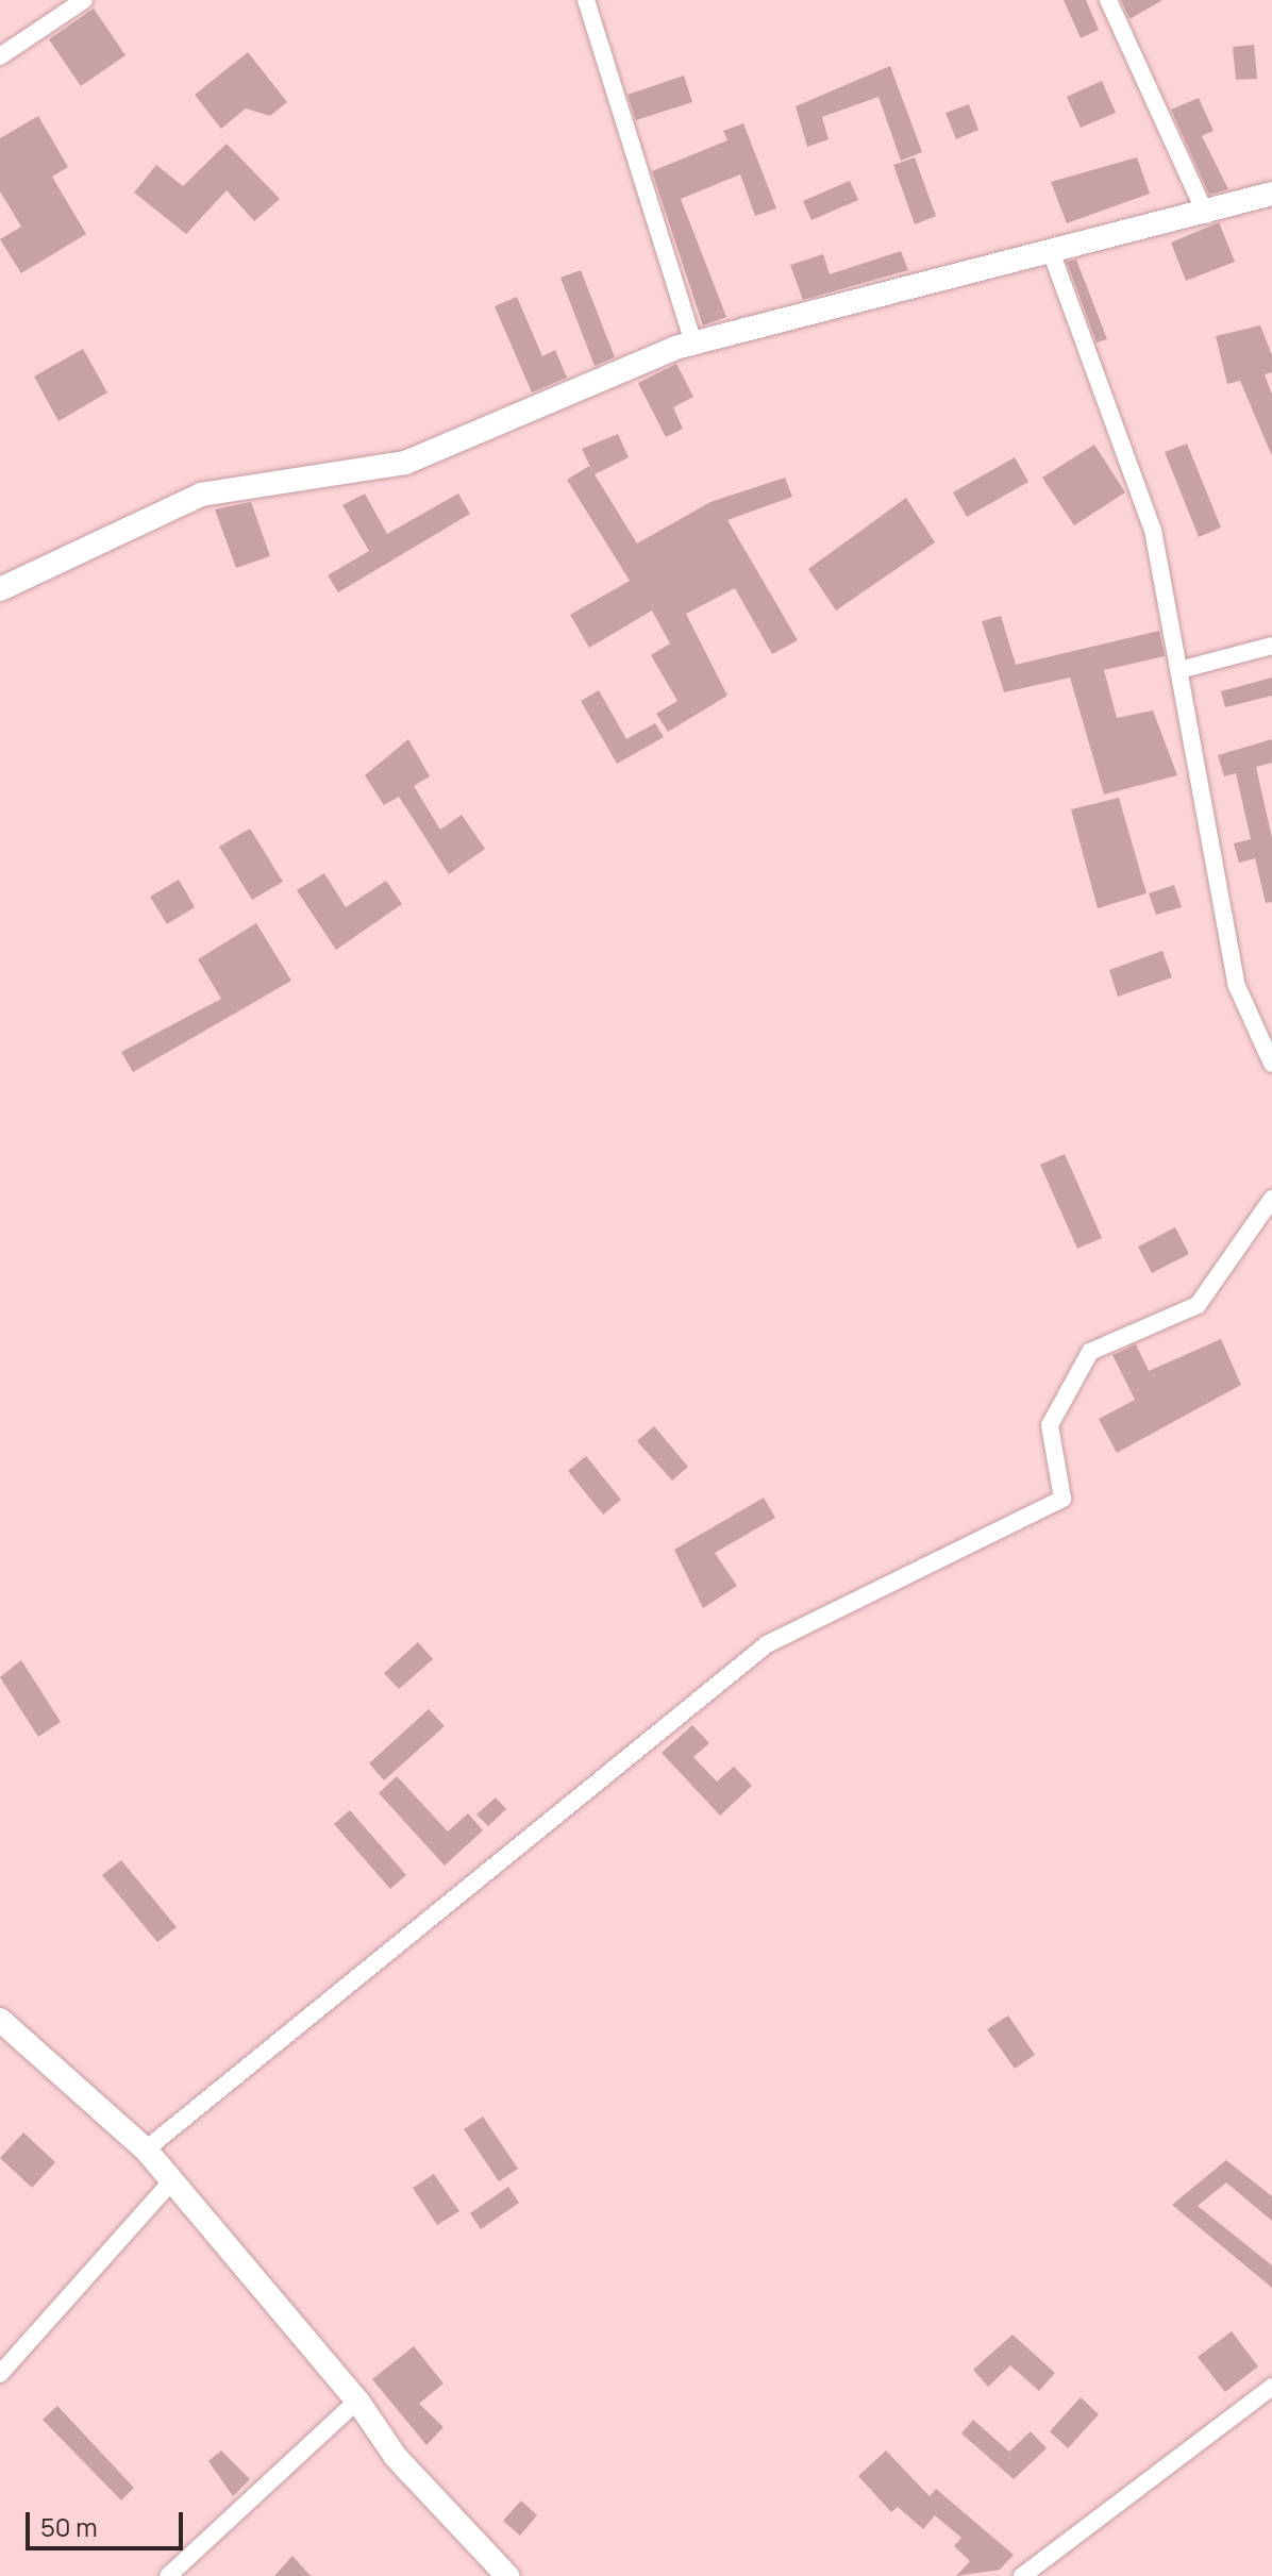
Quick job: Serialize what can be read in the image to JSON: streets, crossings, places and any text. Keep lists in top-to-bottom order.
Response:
{
  "scale_bar": "50 m"
}
